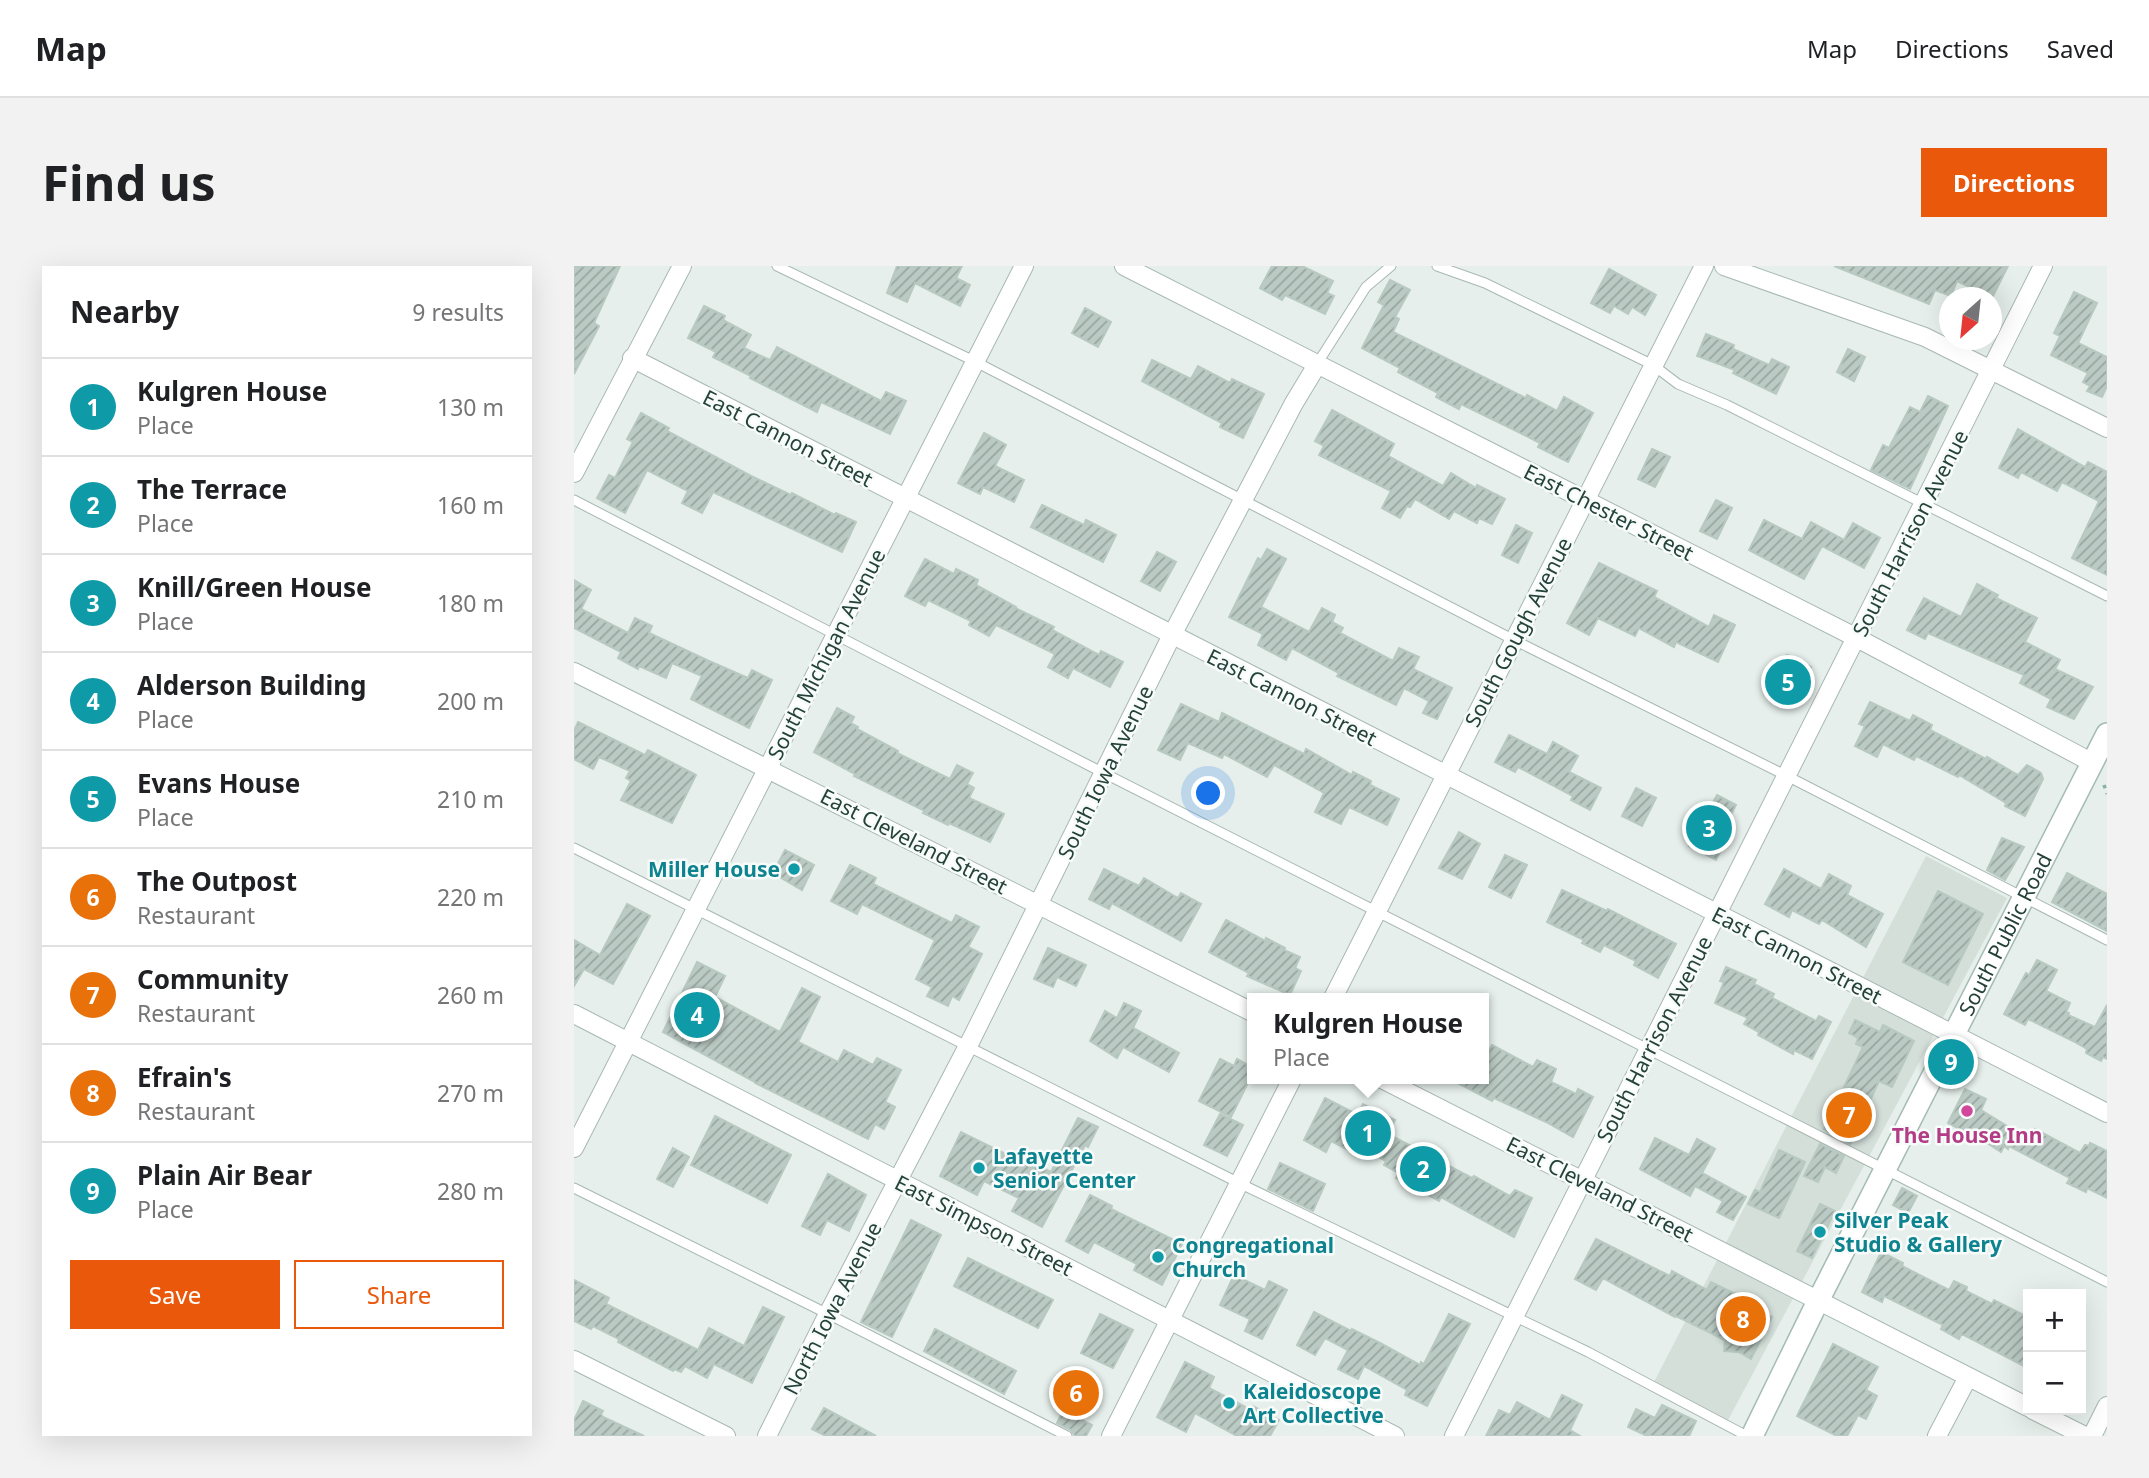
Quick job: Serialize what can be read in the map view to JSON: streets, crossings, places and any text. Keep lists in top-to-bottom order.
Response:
{
  "streets": {
    "street": [
      "East Cannon Street",
      "East Chester Street",
      "South Harrison Avenue",
      "South Gough Avenue",
      "South Michigan Avenue",
      "South Iowa Avenue",
      "East Cleveland Street",
      "South Public Road",
      "East Simpson Street",
      "North Iowa Avenue"
    ]
  },
  "crossings": [
    ["East Cannon Street", "South Harrison Avenue"],
    ["East Cannon Street", "South Gough Avenue"],
    ["East Cannon Street", "South Michigan Avenue"],
    ["East Cannon Street", "South Iowa Avenue"],
    ["East Cannon Street", "South Public Road"],
    ["East Chester Street", "South Harrison Avenue"],
    ["East Chester Street", "South Gough Avenue"],
    ["East Chester Street", "South Iowa Avenue"],
    ["East Chester Street", "South Public Road"],
    ["South Harrison Avenue", "East Cleveland Street"],
    ["South Michigan Avenue", "East Cleveland Street"],
    ["South Michigan Avenue", "East Simpson Street"],
    ["South Iowa Avenue", "East Cleveland Street"],
    ["South Iowa Avenue", "East Simpson Street"],
    ["South Iowa Avenue", "North Iowa Avenue"],
    ["East Cleveland Street", "South Public Road"],
    ["East Simpson Street", "North Iowa Avenue"]
  ],
  "places": [
    "Miller House",
    "The House Inn",
    "Lafayette Senior Center",
    "Silver Peak Studio & Gallery",
    "Congregational Church",
    "Kaleidoscope Art Collective"
  ],
  "north": "bottom left",
  "page": {
    "header": "Map",
    "nav": ["Map", "Directions", "Saved"],
    "buttons": [
      "Directions",
      ["Save", "Share"]
    ],
    "title": "Find us",
    "heading": ["Nearby", "9 results"],
    "list": [
      {
        "mark": "1",
        "name": "Kulgren House",
        "note": "Place",
        "value": "130 m"
      },
      {
        "mark": "2",
        "name": "The Terrace",
        "note": "Place",
        "value": "160 m"
      },
      {
        "mark": "3",
        "name": "Knill/Green House",
        "note": "Place",
        "value": "180 m"
      },
      {
        "mark": "4",
        "name": "Alderson Building",
        "note": "Place",
        "value": "200 m"
      },
      {
        "mark": "5",
        "name": "Evans House",
        "note": "Place",
        "value": "210 m"
      },
      {
        "mark": "6",
        "name": "The Outpost",
        "note": "Restaurant",
        "value": "220 m"
      },
      {
        "mark": "7",
        "name": "Community",
        "note": "Restaurant",
        "value": "260 m"
      },
      {
        "mark": "8",
        "name": "Efrain's",
        "note": "Restaurant",
        "value": "270 m"
      },
      {
        "mark": "9",
        "name": "Plain Air Bear",
        "note": "Place",
        "value": "280 m"
      }
    ],
    "pins": [
      "5",
      "3",
      "4",
      "9",
      "7",
      "1",
      "2",
      "8",
      "6"
    ],
    "popup": ["Kulgren House", "Place"],
    "map_buttons": ["+", "−"]
  }
}
